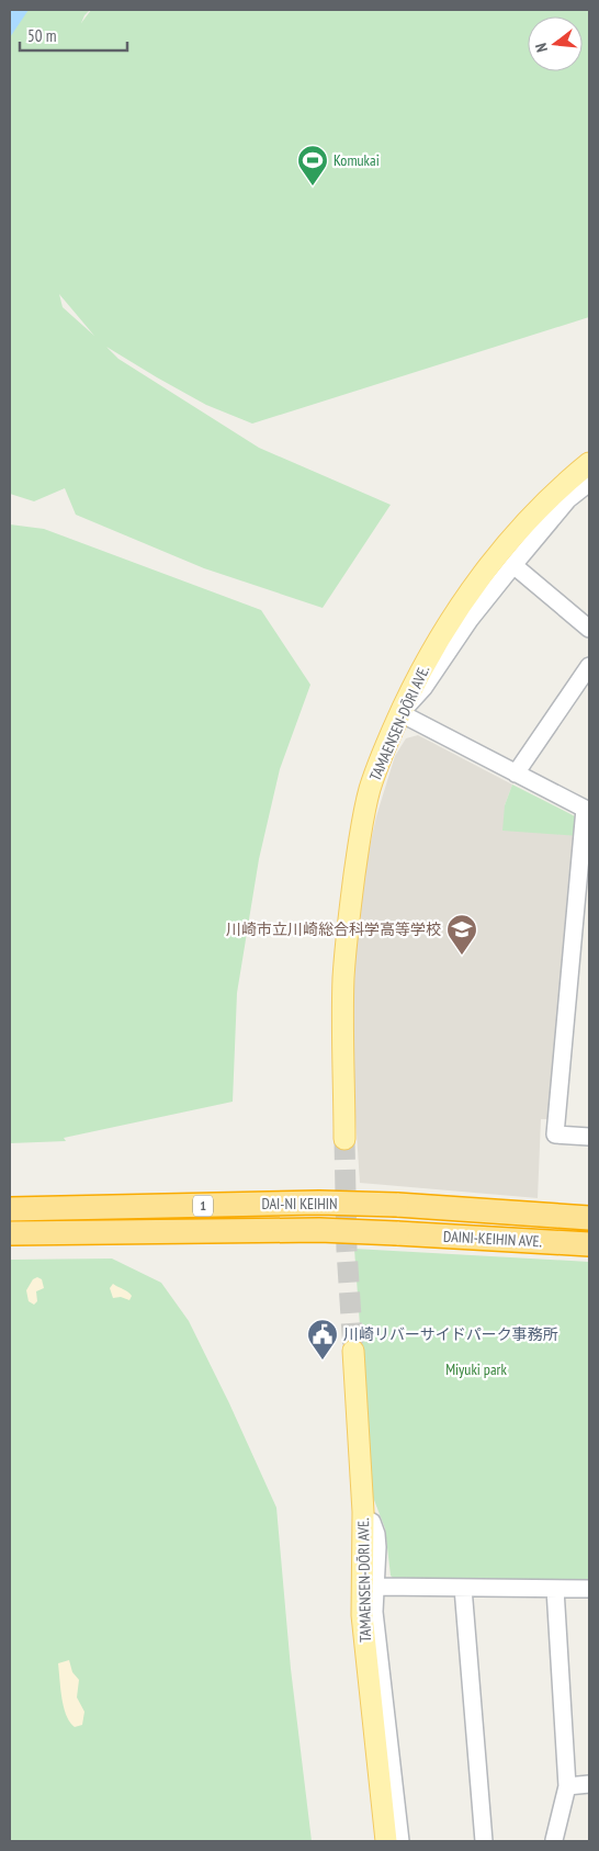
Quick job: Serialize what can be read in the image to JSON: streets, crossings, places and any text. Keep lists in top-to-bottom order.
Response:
{
  "streets": {
    "highway": ["DAI-NI KEIHIN", "1", "DAINI-KEIHIN AVE."],
    "main road": ["TAMAENSEN-DŌRI AVE."]
  },
  "crossings": [
    ["DAI-NI KEIHIN", "DAINI-KEIHIN AVE."]
  ],
  "parks": ["Miyuki park"],
  "places": {
    "sports": ["Komukai"],
    "school or university": ["川崎市立川崎総合科学高等学校"],
    "public building": ["川崎リバーサイドパーク事務所"]
  },
  "scale_bar": "50 m",
  "north": "left"
}
